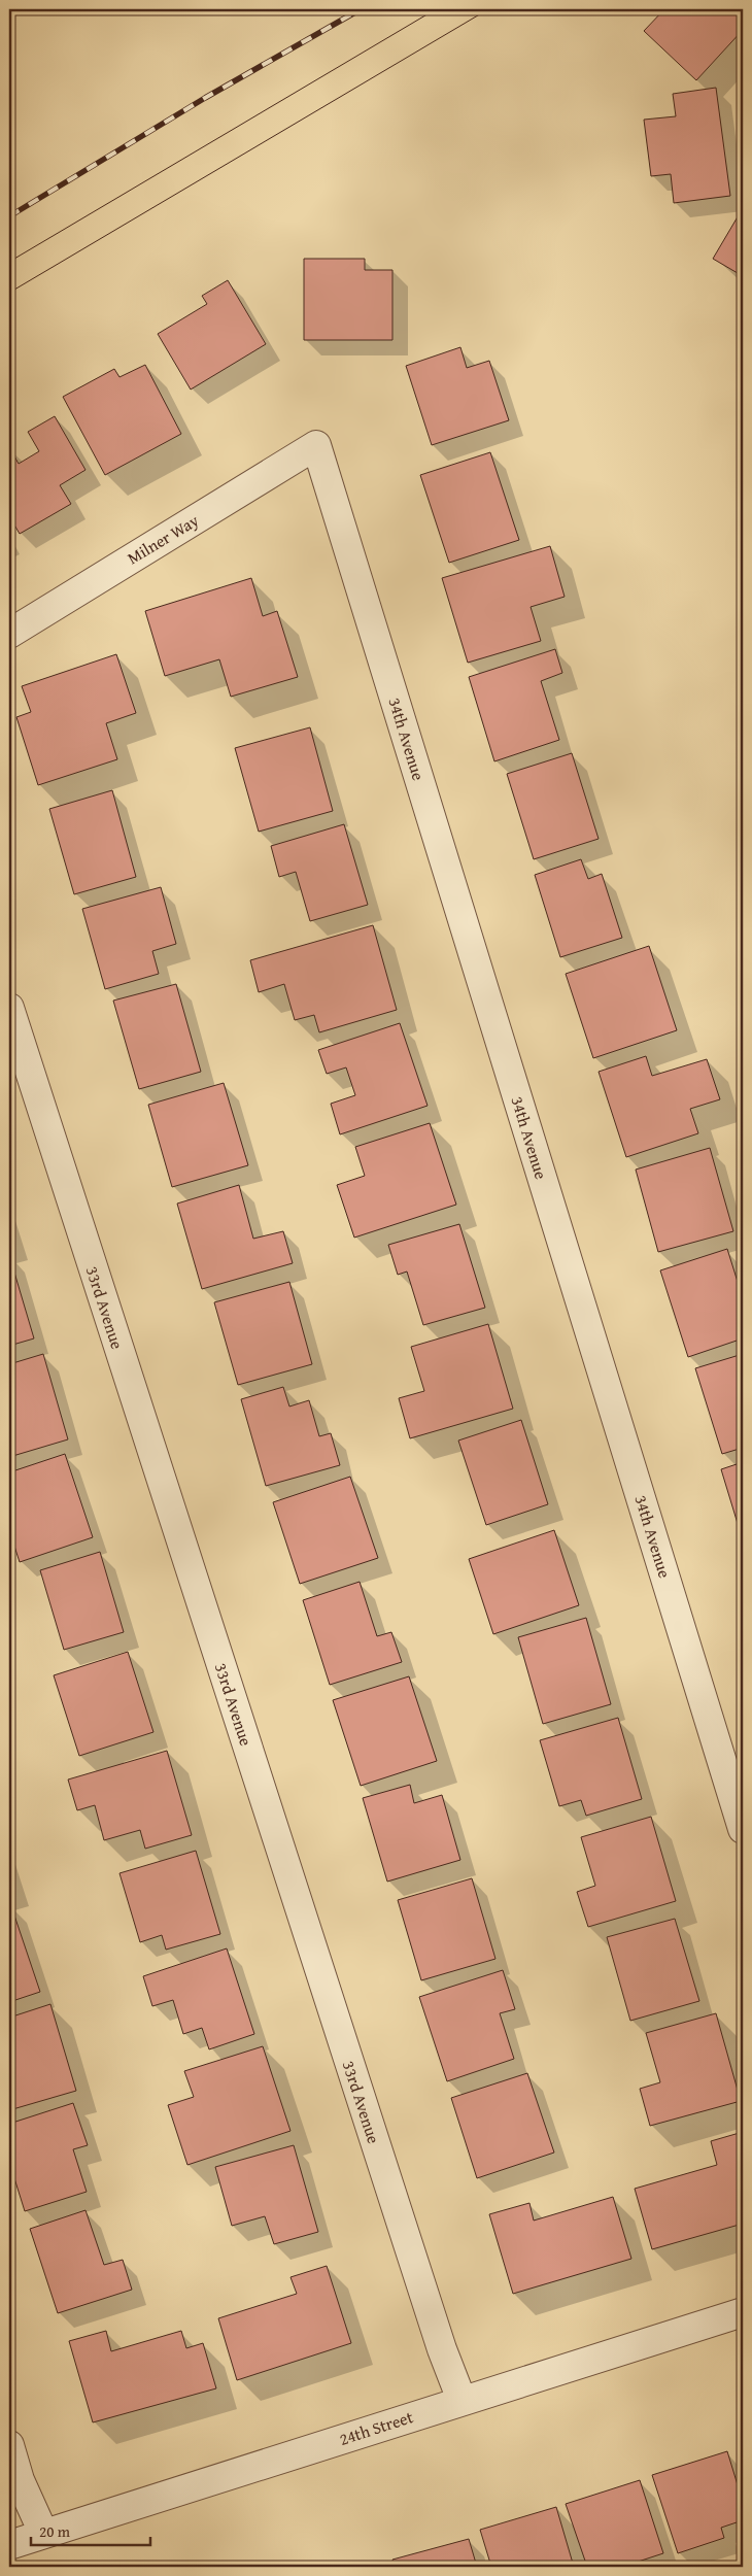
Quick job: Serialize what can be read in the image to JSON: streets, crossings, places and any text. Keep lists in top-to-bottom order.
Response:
{
  "streets": {
    "street": [
      "Milner Way",
      "34th Avenue",
      "33rd Avenue",
      "24th Street"
    ]
  },
  "crossings": [
    ["Milner Way", "34th Avenue"],
    ["33rd Avenue", "24th Street"]
  ],
  "scale_bar": "20 m"
}
